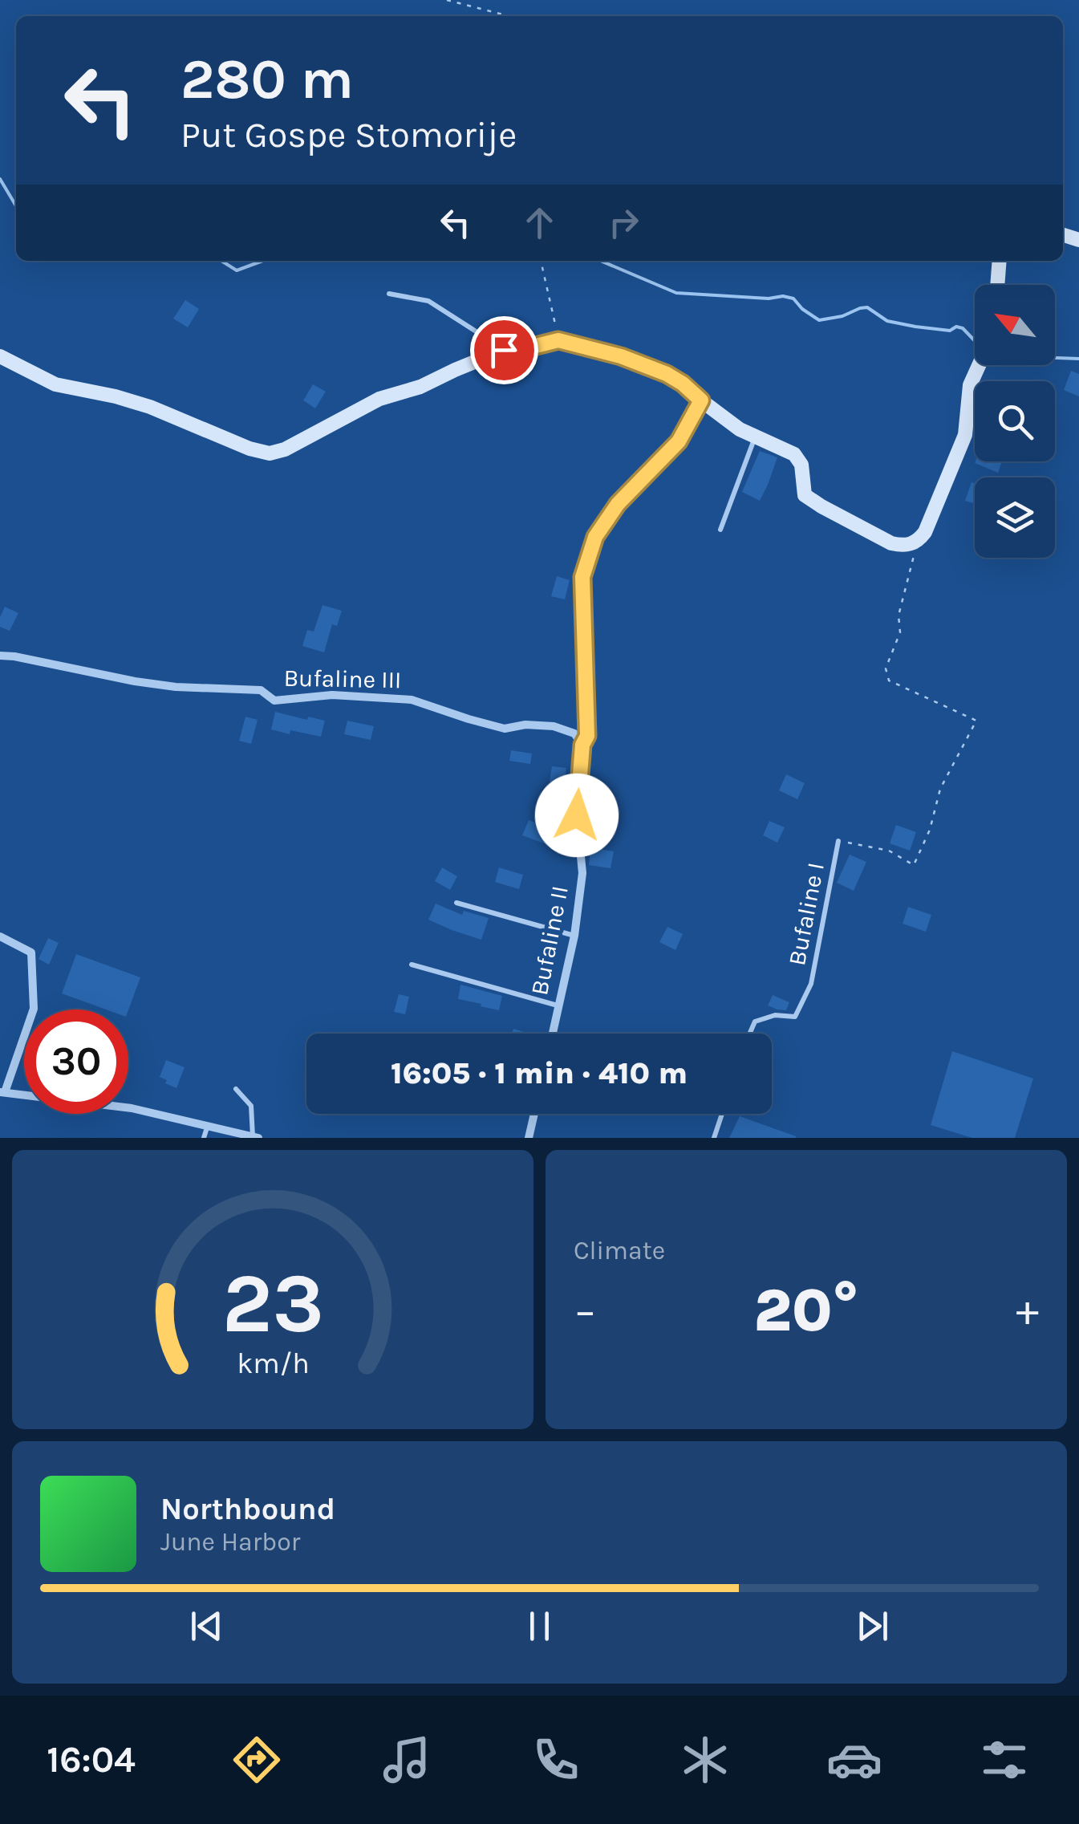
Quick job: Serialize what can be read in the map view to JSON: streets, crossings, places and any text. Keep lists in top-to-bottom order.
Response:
{
  "streets": {
    "street": ["Bufaline III", "Bufaline II"],
    "lane": ["Bufaline I"]
  },
  "crossings": [
    ["Bufaline III", "Bufaline II"]
  ],
  "north": "top left",
  "page": {
    "turn": ["280 m", "Put Gospe Stomorije"],
    "limit": "30",
    "trip": "16:05 · 1 min · 410 m",
    "tile": "Climate",
    "heat": ["−", "20°", "+"],
    "song": ["Northbound", "June Harbor"],
    "tabs": "16:04",
    "gauge": ["23", "km/h"]
  }
}
